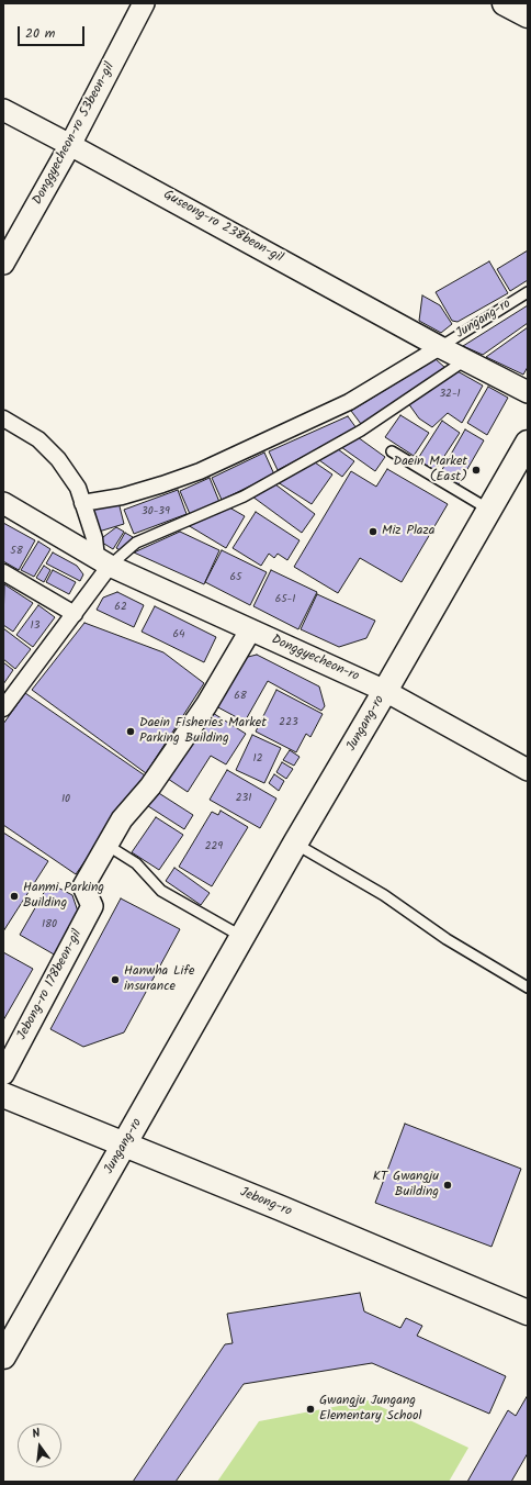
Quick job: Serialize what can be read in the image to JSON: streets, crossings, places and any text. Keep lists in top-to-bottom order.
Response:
{
  "streets": {
    "main road": ["Jungang-ro", "Jebong-ro"],
    "street": [
      "Donggyecheon-ro 53beon-gil",
      "Guseong-ro 238beon-gil",
      "Donggyecheon-ro",
      "Jebong-ro 178beon-gil"
    ]
  },
  "crossings": [
    ["Donggyecheon-ro 53beon-gil", "Guseong-ro 238beon-gil"],
    ["Guseong-ro 238beon-gil", "Jungang-ro"],
    ["Jungang-ro", "Donggyecheon-ro"],
    ["Jungang-ro", "Jebong-ro"],
    ["Donggyecheon-ro", "Jebong-ro 178beon-gil"]
  ],
  "places": [
    "Daein Market (East)",
    "Miz Plaza",
    "Daein Fisheries Market Parking Building",
    "Hanmi Parking Building",
    "Hanwha Life insurance",
    "KT Gwangju Building",
    "Gwangju Jungang Elementary School"
  ],
  "house_numbers": [
    "32-1",
    "30-39",
    "58",
    "65",
    "65-1",
    "62",
    "13",
    "64",
    "68",
    "223",
    "12",
    "231",
    "10",
    "229",
    "180"
  ],
  "scale_bar": "20 m",
  "north": "top"
}
